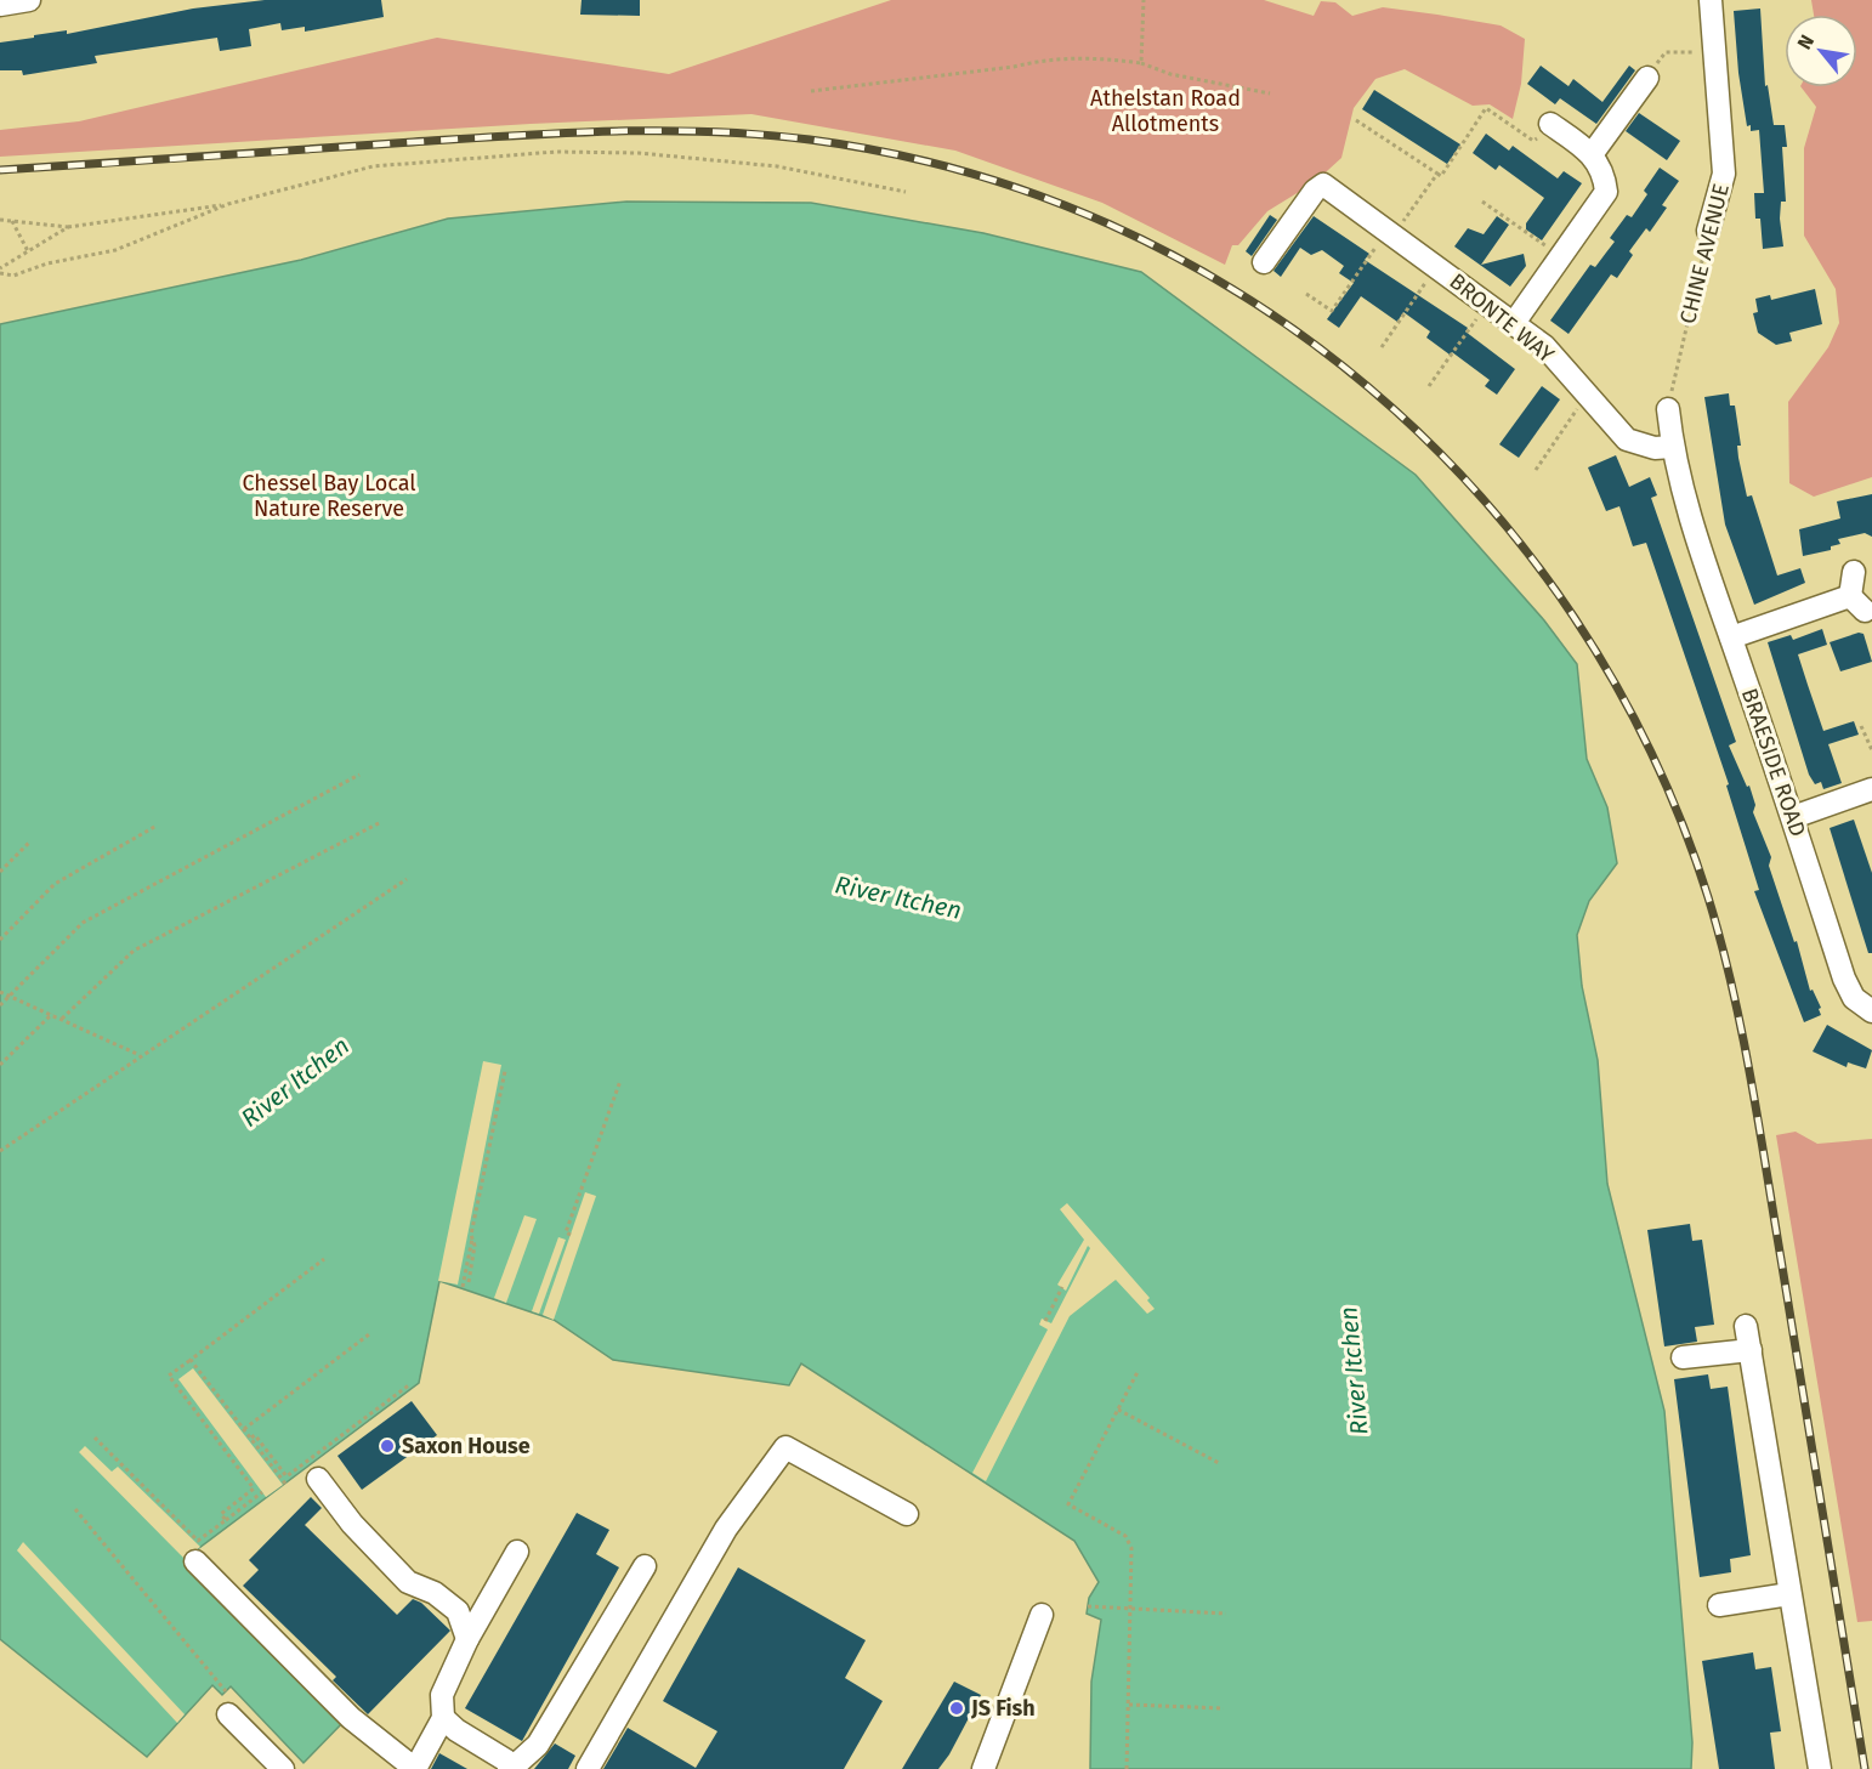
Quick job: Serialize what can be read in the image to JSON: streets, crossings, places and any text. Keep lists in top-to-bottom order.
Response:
{
  "streets": {
    "street": ["CHINE AVENUE", "BRONTE WAY", "BRAESIDE ROAD"]
  },
  "crossings": [
    ["BRONTE WAY", "BRAESIDE ROAD"]
  ],
  "water": ["River Itchen"],
  "parks": ["Athelstan Road Allotments", "Chessel Bay Local Nature Reserve"],
  "places": ["Saxon House", "JS Fish"],
  "north": "top left"
}
